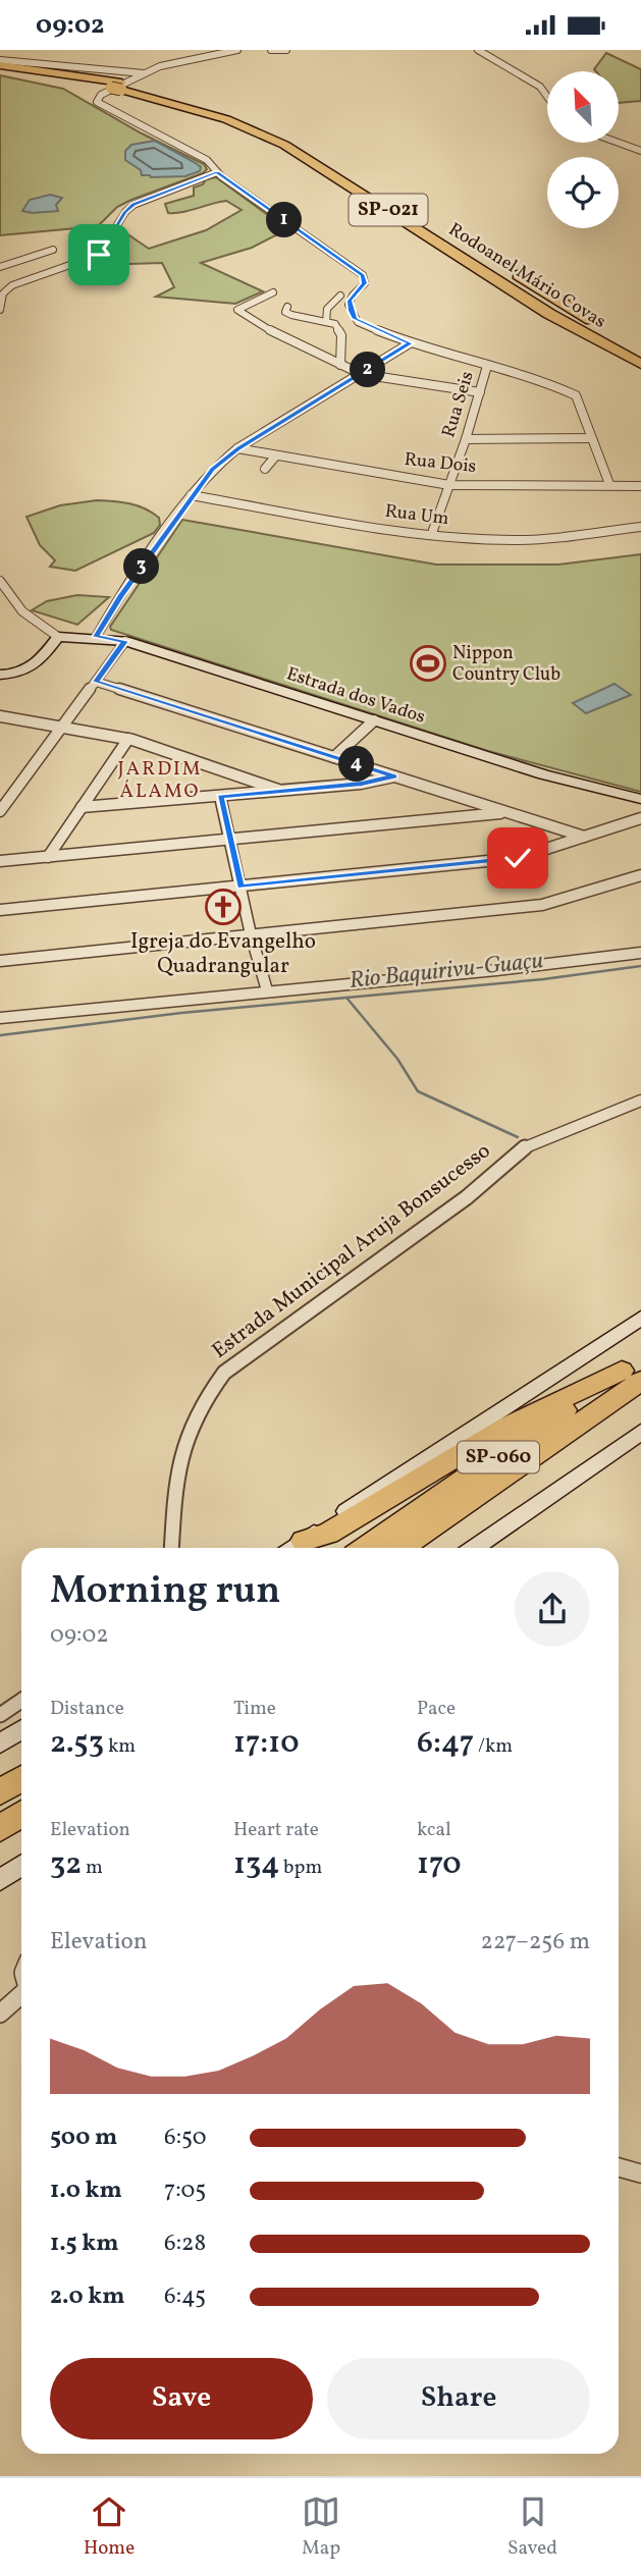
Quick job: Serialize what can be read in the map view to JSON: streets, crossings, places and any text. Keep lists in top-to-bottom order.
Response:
{
  "streets": {
    "highway": ["SP-021", "Rodoanel Mário Covas", "SP-060"],
    "street": [
      "Rua Seis",
      "Rua Dois",
      "Rua Um",
      "Estrada dos Vados",
      "Estrada Municipal Aruja Bonsucesso"
    ]
  },
  "crossings": [
    ["Rua Seis", "Rua Dois"],
    ["Rua Seis", "Rua Um"]
  ],
  "districts": ["JARDIM ÁLAMO"],
  "water": ["Rio Baquirivu-Guaçu"],
  "places": {
    "sports": ["Nippon Country Club"],
    "church": ["Igreja do Evangelho Quadrangular"]
  },
  "north": "top left",
  "page": {
    "status": "09:02",
    "pins": [
      "1",
      "2",
      "3",
      "4"
    ],
    "heading": ["Morning run", "09:02"],
    "stats": [
      ["Distance", "2.53 km"],
      ["Time", "17:10"],
      ["Pace", "6:47 /km"],
      ["Elevation", "32 m"],
      ["Heart rate", "134 bpm"],
      ["kcal", "170"]
    ],
    "chart": ["Elevation", "227–256 m"],
    "list": [
      {
        "name": "500 m",
        "note": "6:50"
      },
      {
        "name": "1.0 km",
        "note": "7:05"
      },
      {
        "name": "1.5 km",
        "note": "6:28"
      },
      {
        "name": "2.0 km",
        "note": "6:45"
      }
    ],
    "buttons": ["Save", "Share"],
    "tabs": ["Home", "Map", "Saved"]
  }
}
